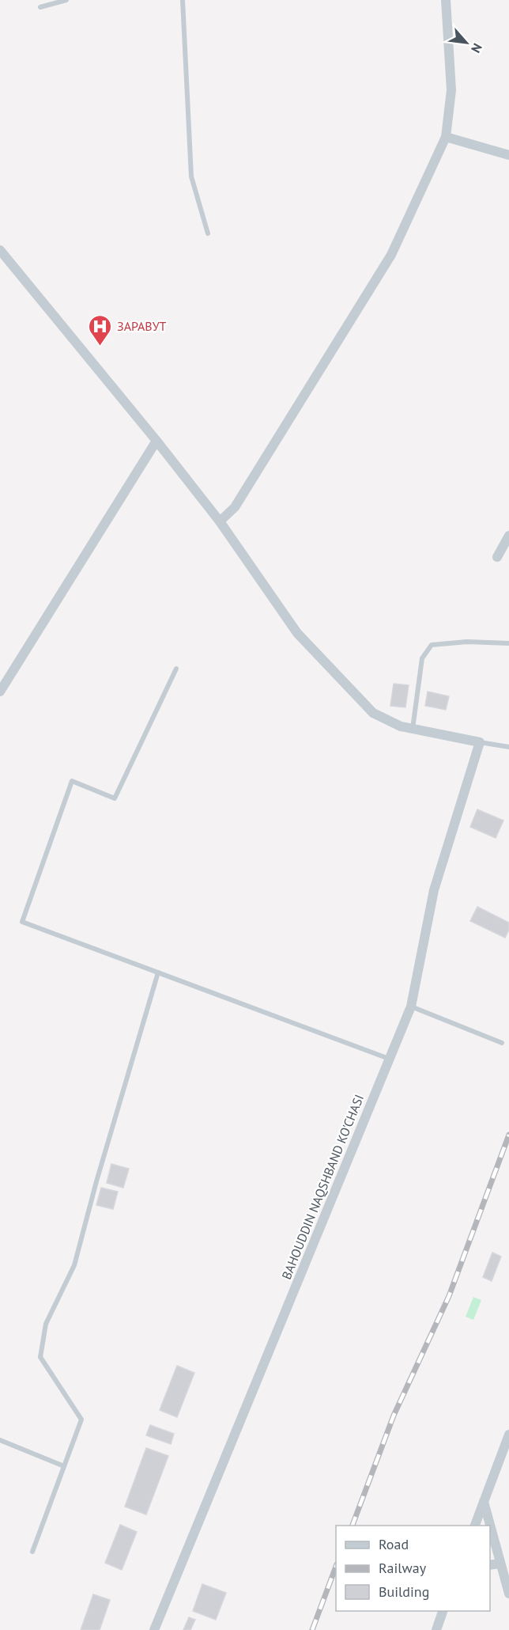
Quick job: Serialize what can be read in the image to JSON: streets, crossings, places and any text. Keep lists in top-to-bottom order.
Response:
{
  "streets": {
    "street": ["BAHOUDDIN NAQSHBAND KO'CHASI"]
  },
  "places": {
    "hospital": ["ЗАРАВУТ"]
  },
  "legend": ["Road", "Railway", "Building"],
  "north": "bottom right"
}
